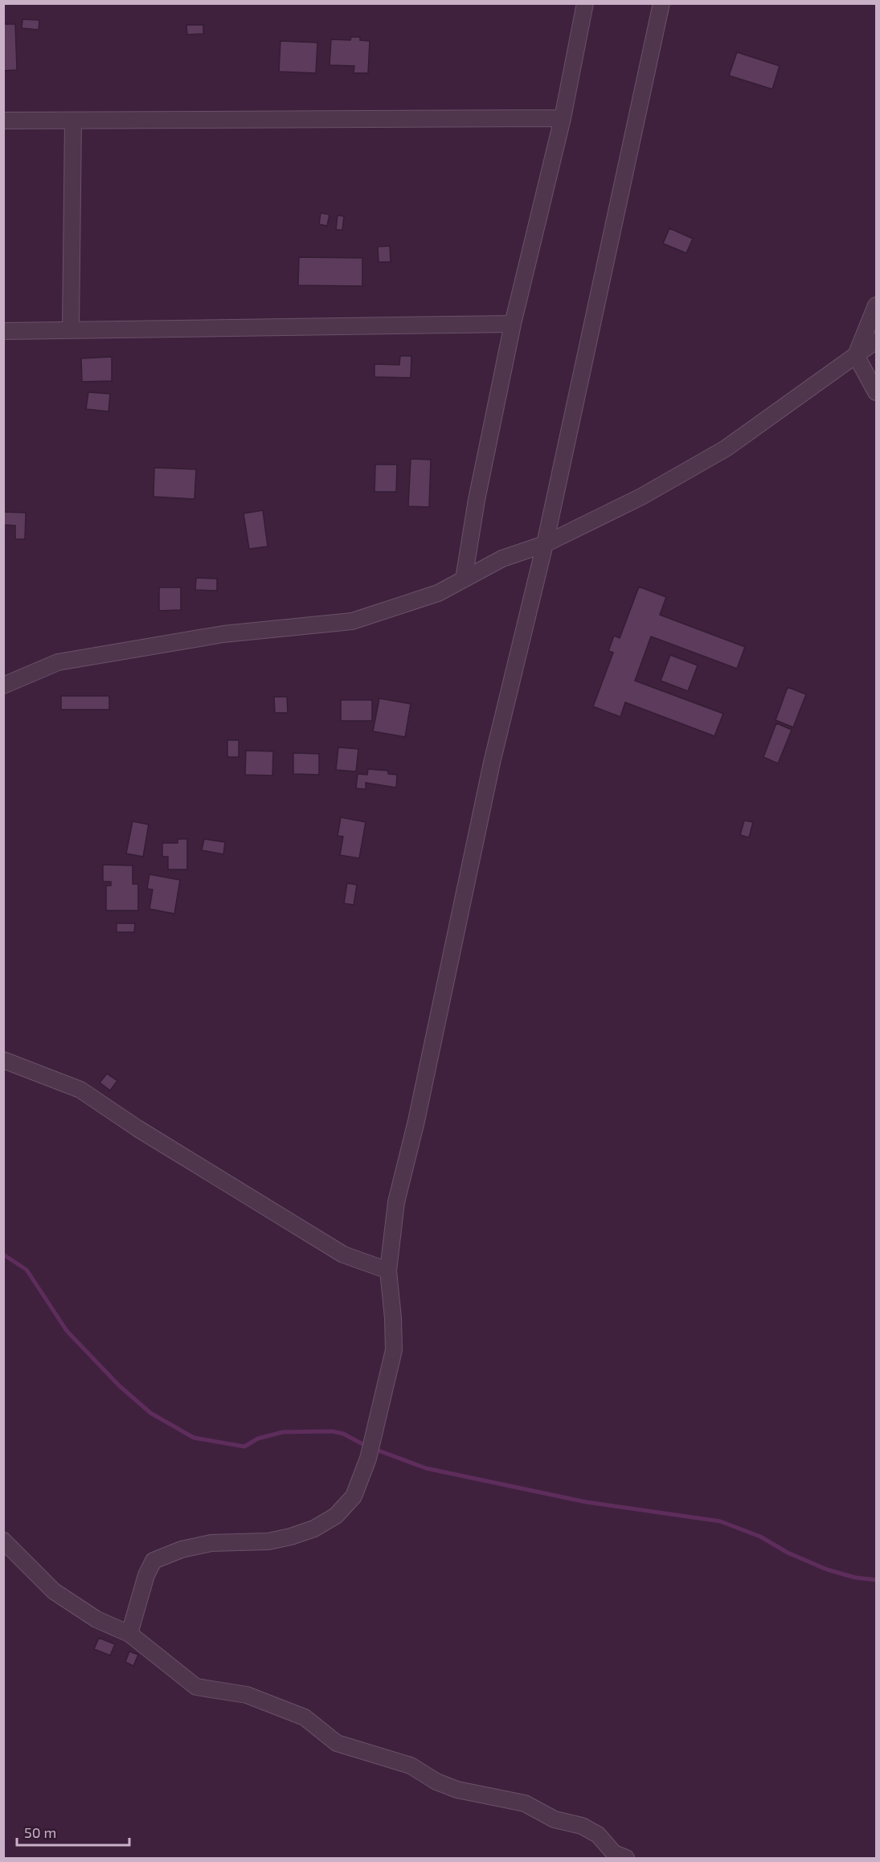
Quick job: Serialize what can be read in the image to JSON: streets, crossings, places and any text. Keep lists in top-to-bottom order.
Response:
{
  "scale_bar": "50 m"
}
